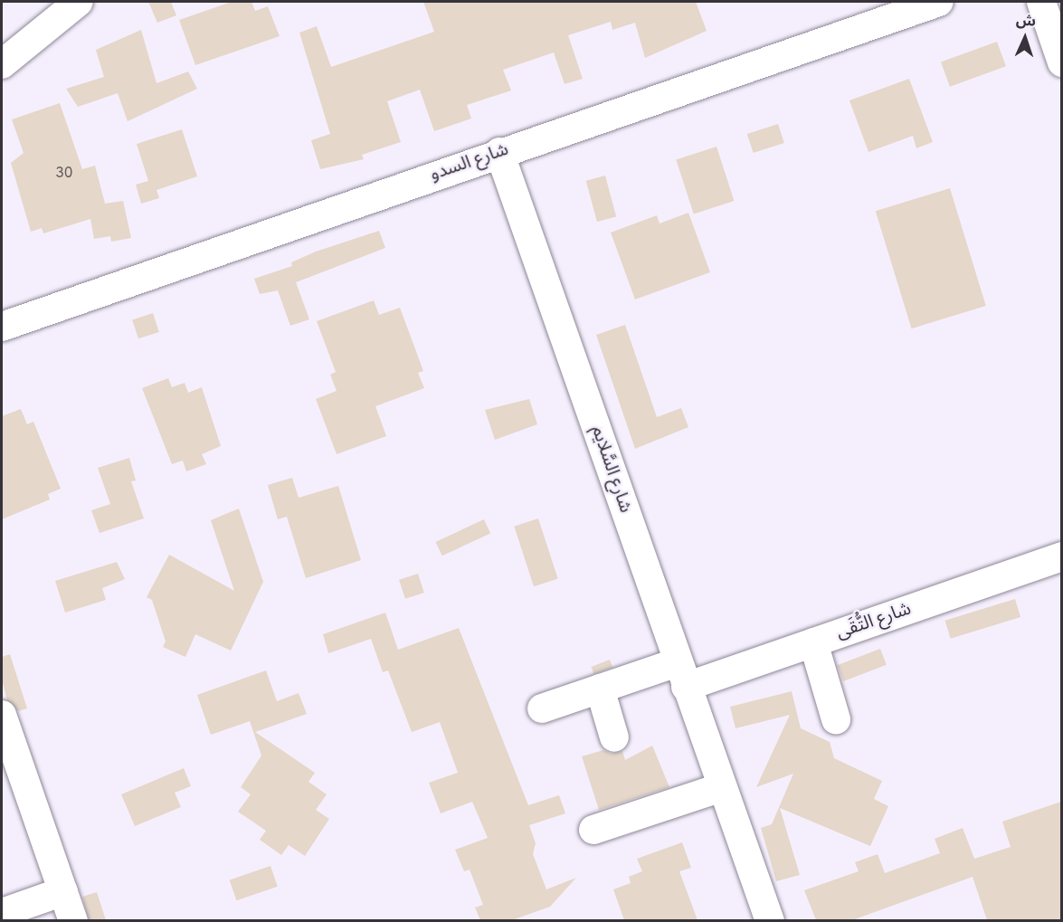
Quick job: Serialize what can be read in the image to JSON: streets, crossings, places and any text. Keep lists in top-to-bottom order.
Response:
{
  "streets": {
    "street": ["شارع السدو", "شارع السَّلايم", "شارع التُّقَى"]
  },
  "crossings": [
    ["شارع السدو", "شارع السَّلايم"],
    ["شارع السَّلايم", "شارع التُّقَى"]
  ],
  "house_numbers": ["30"],
  "north": "top"
}
